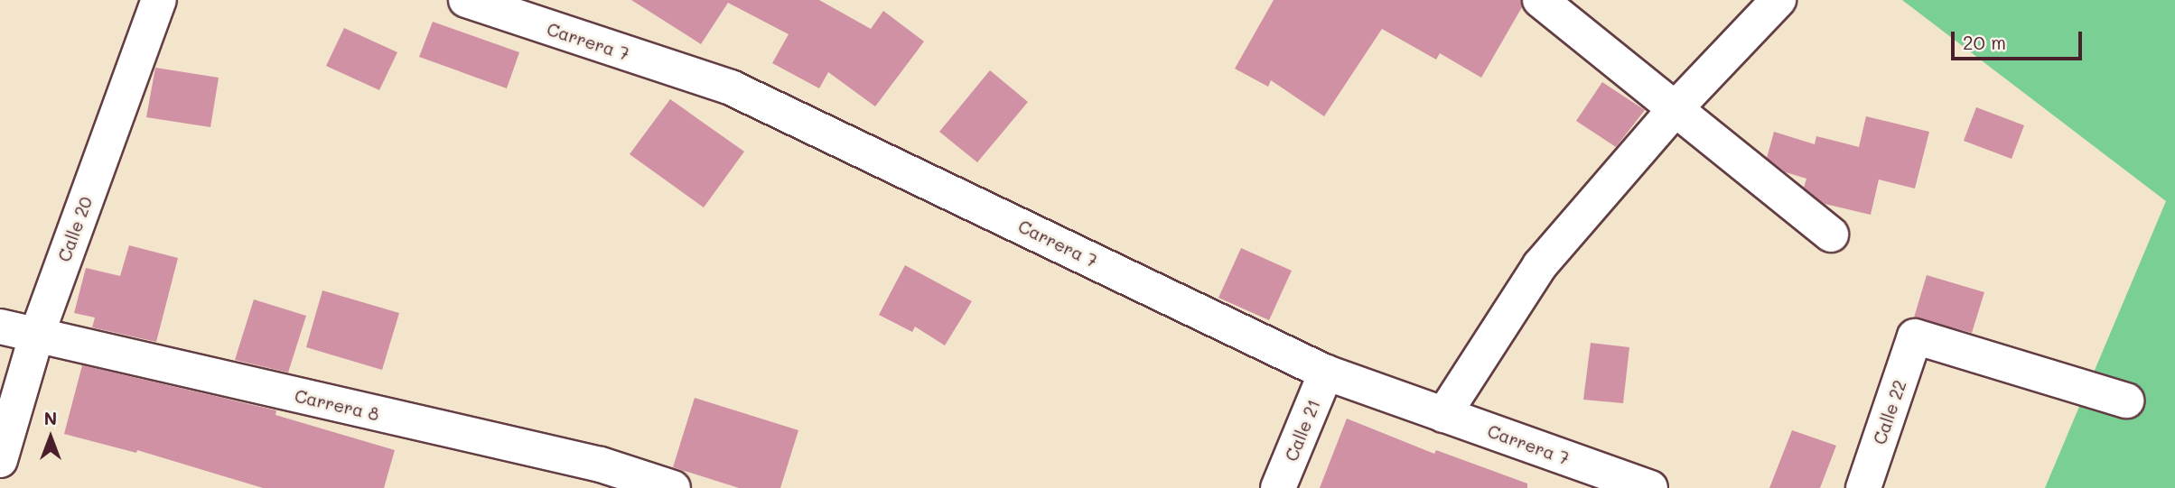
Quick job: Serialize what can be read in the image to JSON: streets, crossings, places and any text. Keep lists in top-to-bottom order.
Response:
{
  "streets": {
    "street": [
      "Carrera 7",
      "Calle 20",
      "Carrera 8",
      "Calle 22",
      "Calle 21"
    ]
  },
  "crossings": [
    ["Carrera 7", "Calle 21"],
    ["Calle 20", "Carrera 8"]
  ],
  "scale_bar": "20 m",
  "north": "top"
}
